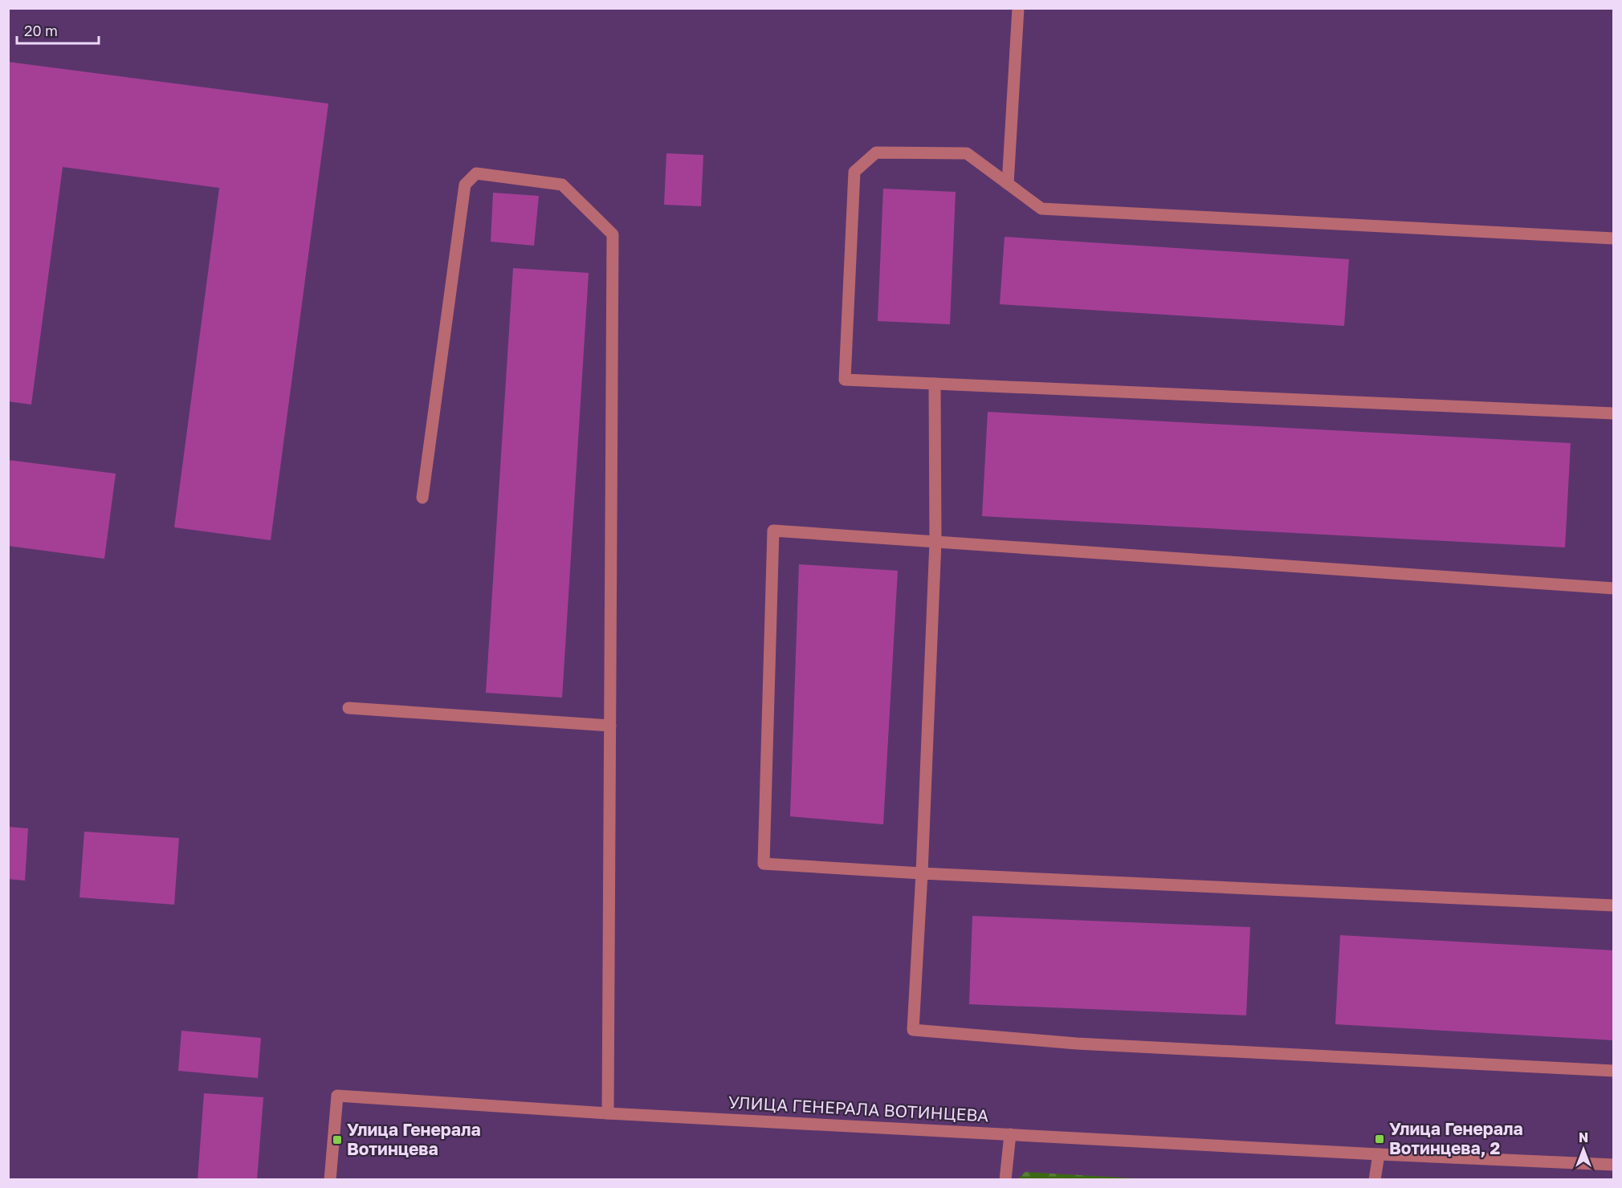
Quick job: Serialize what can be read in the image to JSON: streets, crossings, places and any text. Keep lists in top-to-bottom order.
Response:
{
  "streets": {
    "street": ["УЛИЦА ГЕНЕРАЛА ВОТИНЦЕВА"]
  },
  "places": {
    "transit": ["Улица Генерала Вотинцева, 2", "Улица Генерала Вотинцева"]
  },
  "scale_bar": "20 m",
  "north": "top"
}
